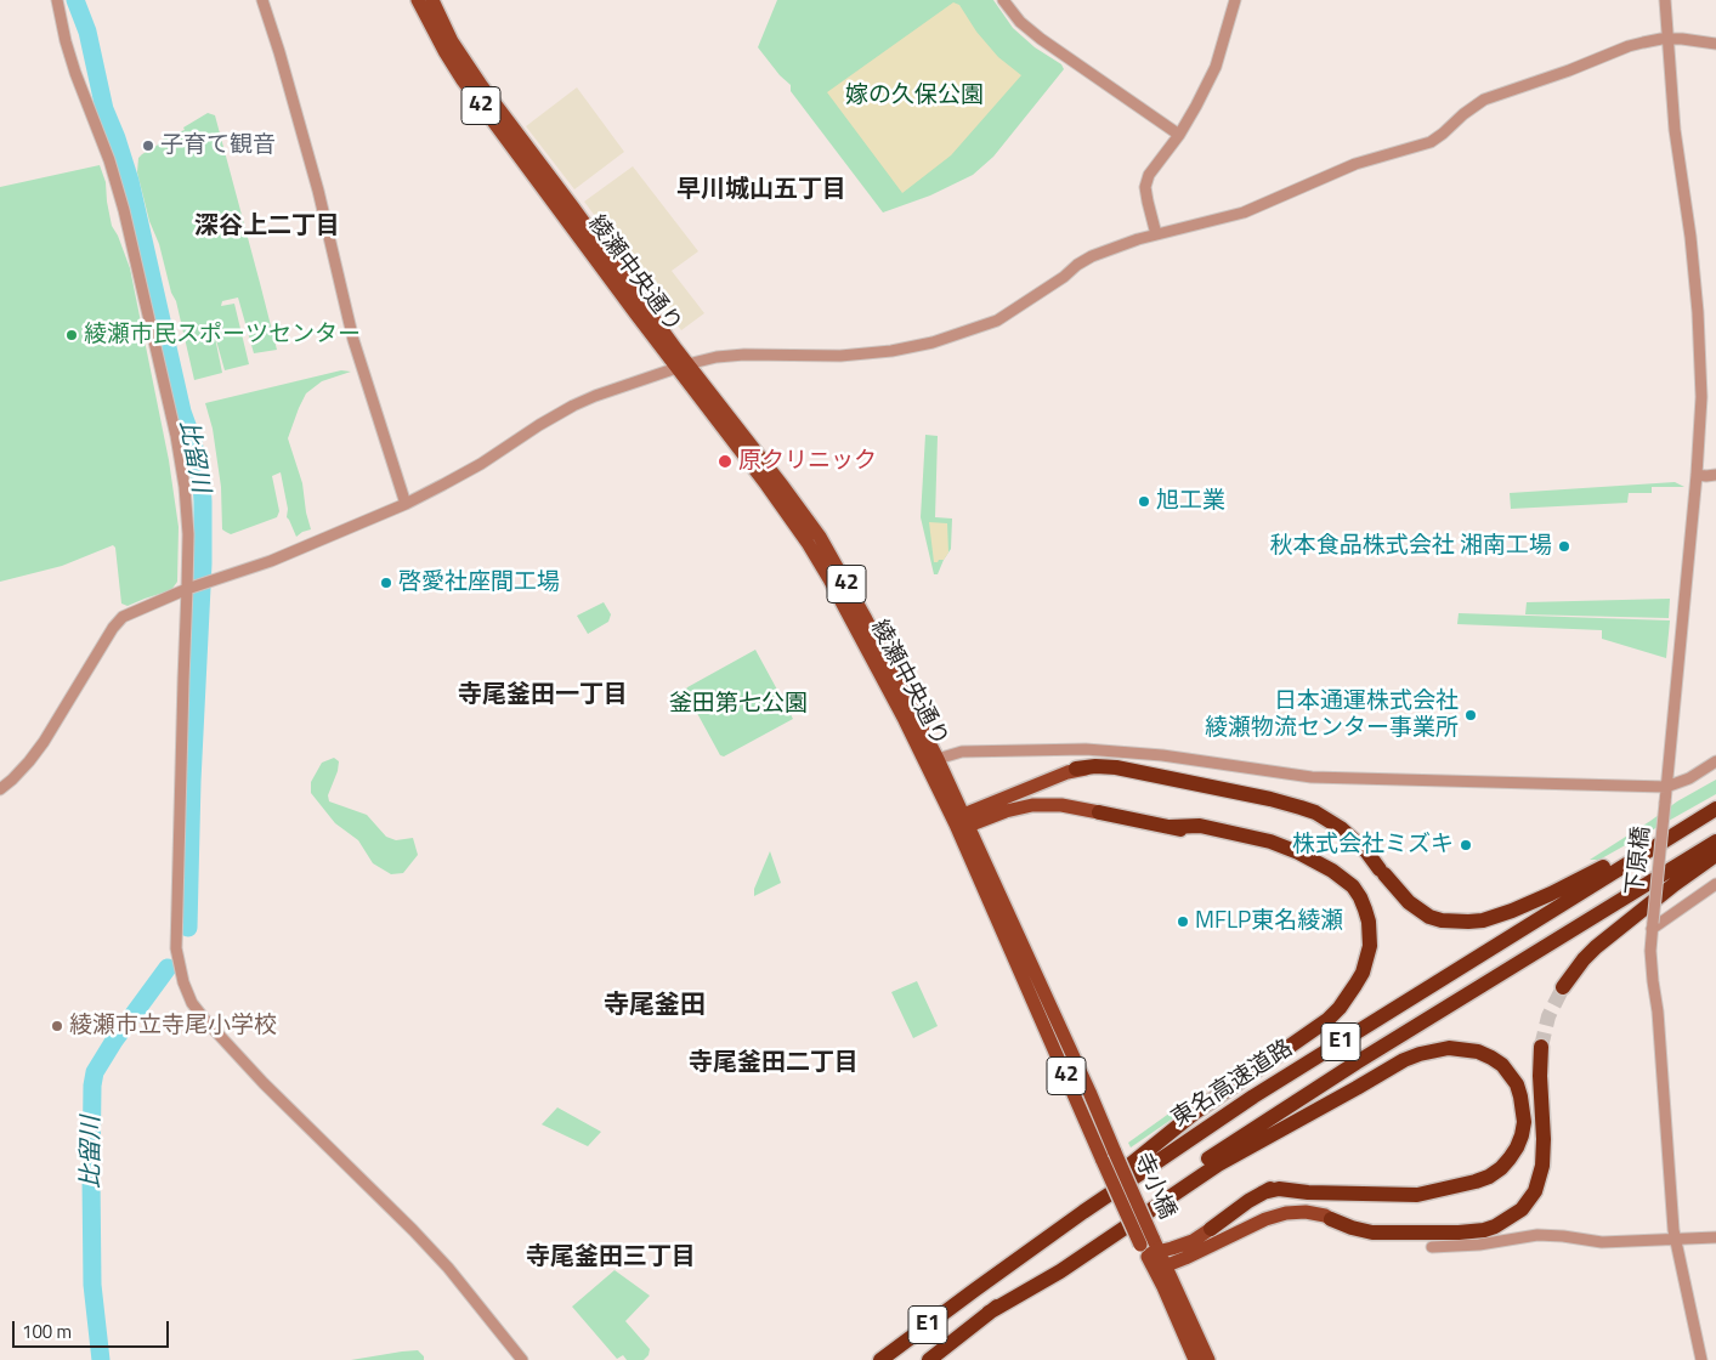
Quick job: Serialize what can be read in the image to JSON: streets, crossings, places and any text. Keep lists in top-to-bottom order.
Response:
{
  "streets": {
    "highway": ["E1", "東名高速道路"],
    "main road": ["42", "綾瀬中央通り", "寺小橋"],
    "street": ["下原橋"]
  },
  "crossings": [
    ["42", "寺小橋"],
    ["綾瀬中央通り", "寺小橋"]
  ],
  "districts": [
    "早川城山五丁目",
    "深谷上二丁目",
    "寺尾釜田一丁目",
    "寺尾釜田",
    "寺尾釜田二丁目",
    "寺尾釜田三丁目"
  ],
  "water": ["比留川"],
  "parks": ["嫁の久保公園", "釜田第七公園"],
  "places": [
    "子育て観音",
    "綾瀬市民スポーツセンター",
    "原クリニック",
    "旭工業",
    "秋本食品株式会社 湘南工場",
    "啓愛社座間工場",
    "日本通運株式会社 綾瀬物流センター事業所",
    "株式会社ミズキ",
    "MFLP東名綾瀬",
    "綾瀬市立寺尾小学校"
  ],
  "scale_bar": "100 m"
}
